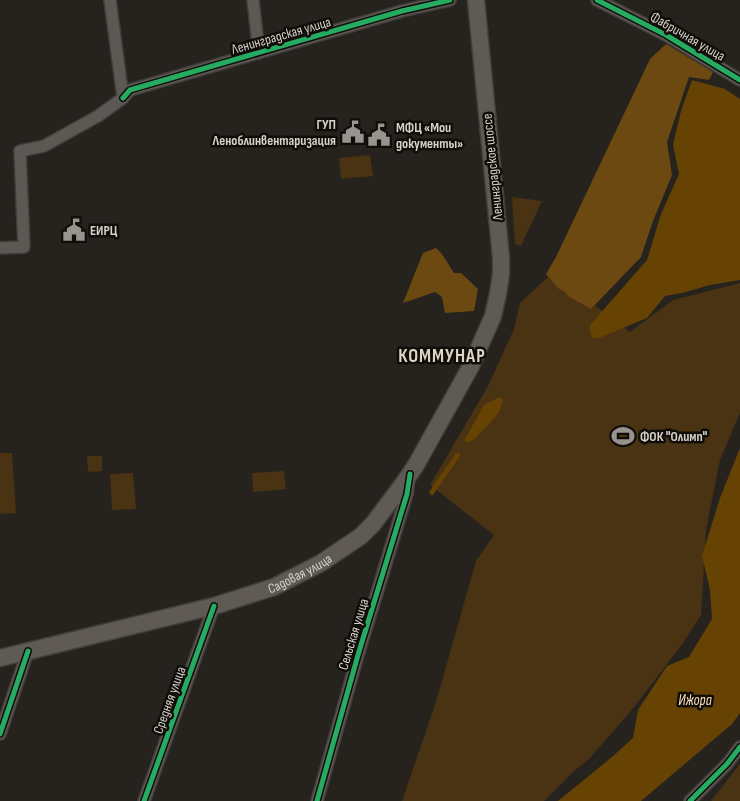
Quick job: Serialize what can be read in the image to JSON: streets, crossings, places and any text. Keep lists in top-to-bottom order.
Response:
{
  "streets": {
    "main road": ["Ленинградское шоссе", "Садовая улица"],
    "street": [
      "Ленинградская улица",
      "Фабричная улица",
      "Сельская улица",
      "Средняя улица"
    ]
  },
  "crossings": [
    ["Ленинградское шоссе", "Садовая улица"],
    ["Садовая улица", "Сельская улица"],
    ["Садовая улица", "Средняя улица"]
  ],
  "districts": ["КОММУНАР"],
  "water": ["Ижора"],
  "places": {
    "public building": ["ГУП Леноблинвентаризация", "МФЦ «Мои документы»", "ЕИРЦ"],
    "sports": ["ФОК \"Олимп\""]
  }
}
